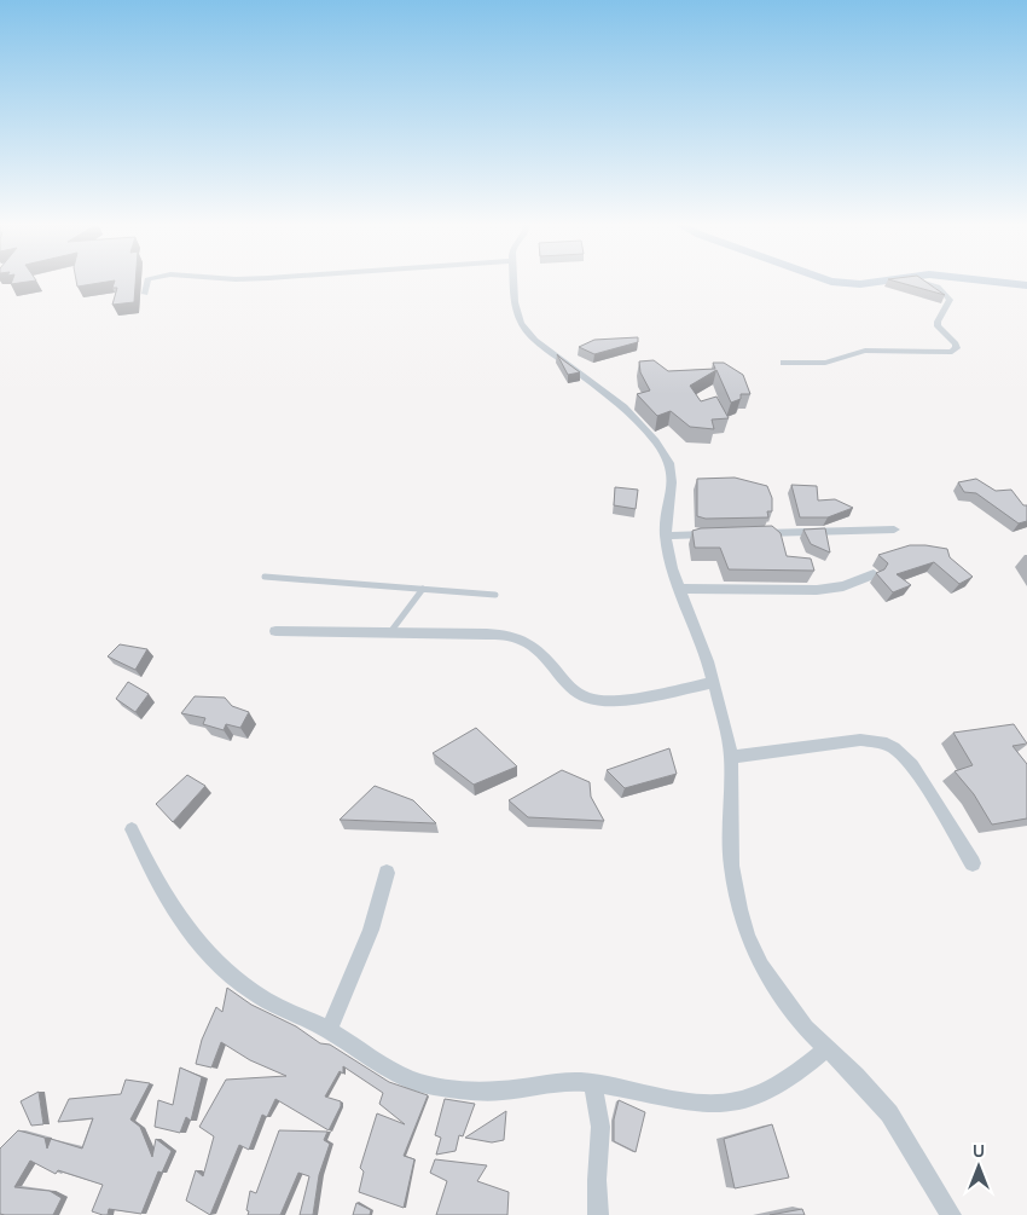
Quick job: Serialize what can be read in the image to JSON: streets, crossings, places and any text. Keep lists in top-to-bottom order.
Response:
{
  "north": "top"
}
